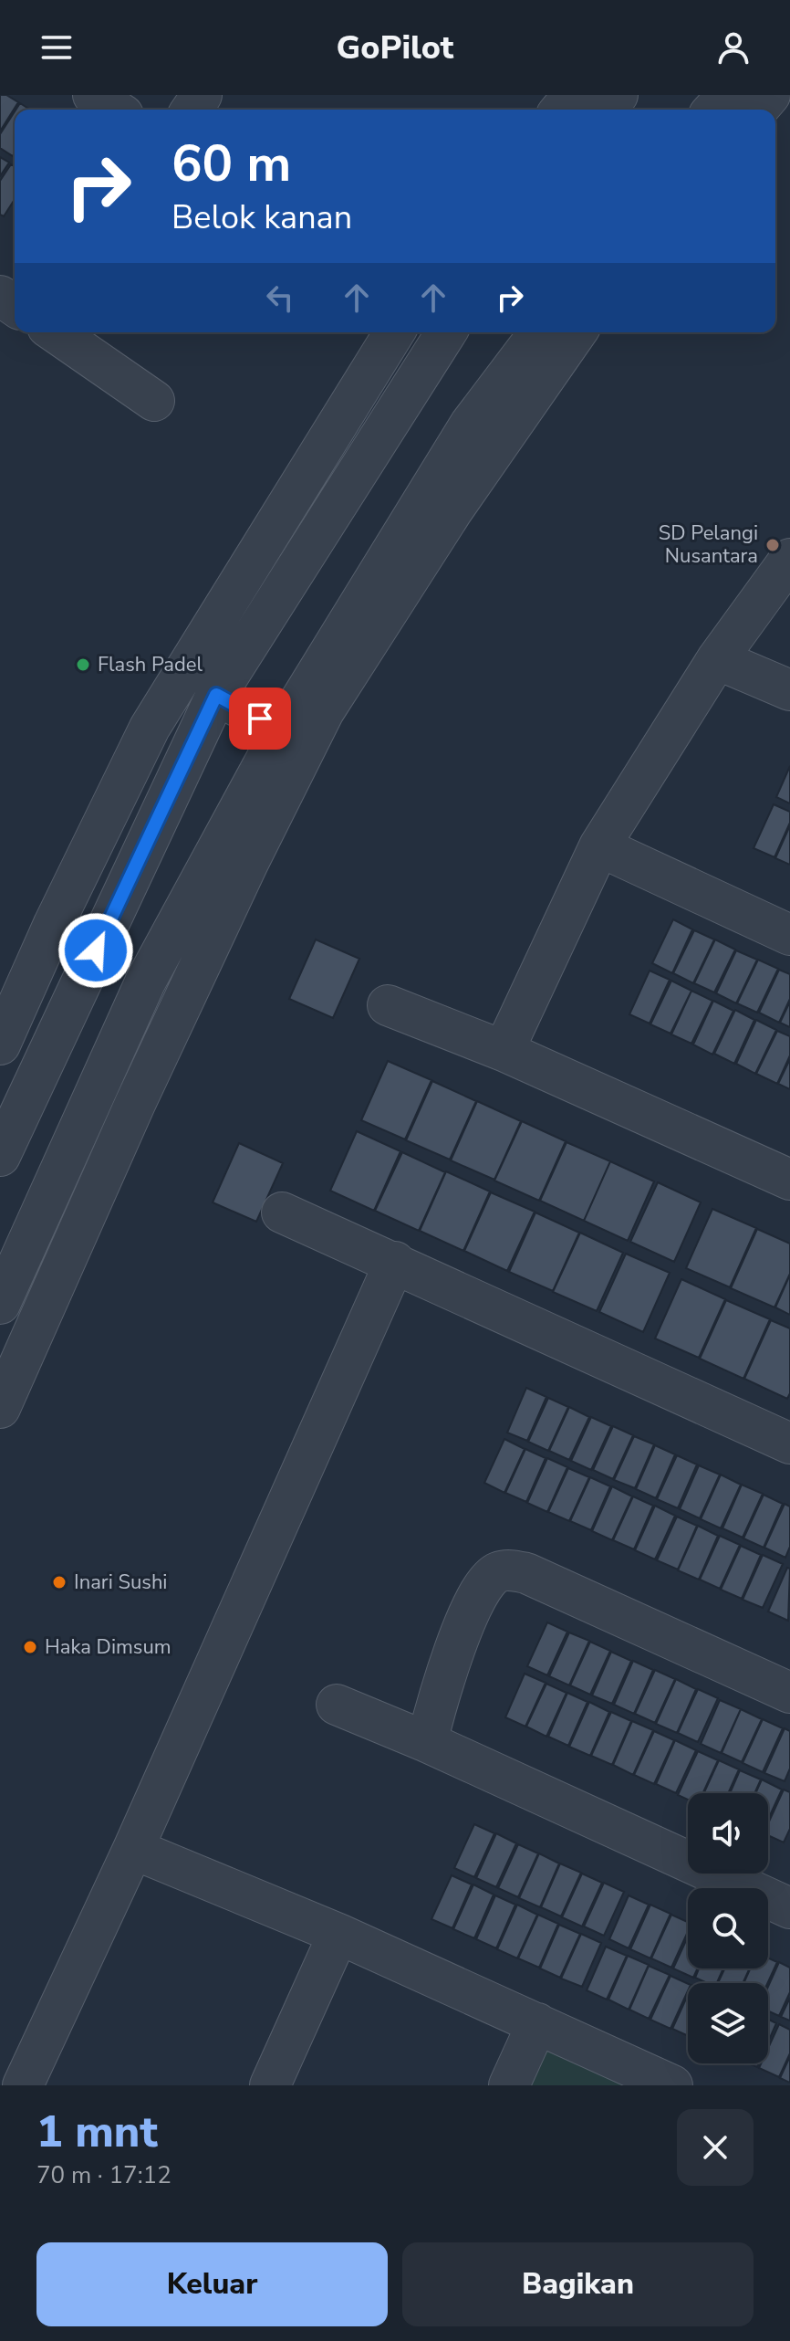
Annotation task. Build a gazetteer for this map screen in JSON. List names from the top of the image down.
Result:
{
  "places": [
    "SD Pelangi Nusantara",
    "Flash Padel",
    "Inari Sushi",
    "Haka Dimsum"
  ],
  "page": {
    "header": "GoPilot",
    "turn": ["60 m", "Belok kanan"],
    "heading": ["1 mnt", "70 m · 17:12"],
    "buttons": ["Keluar", "Bagikan"]
  }
}
